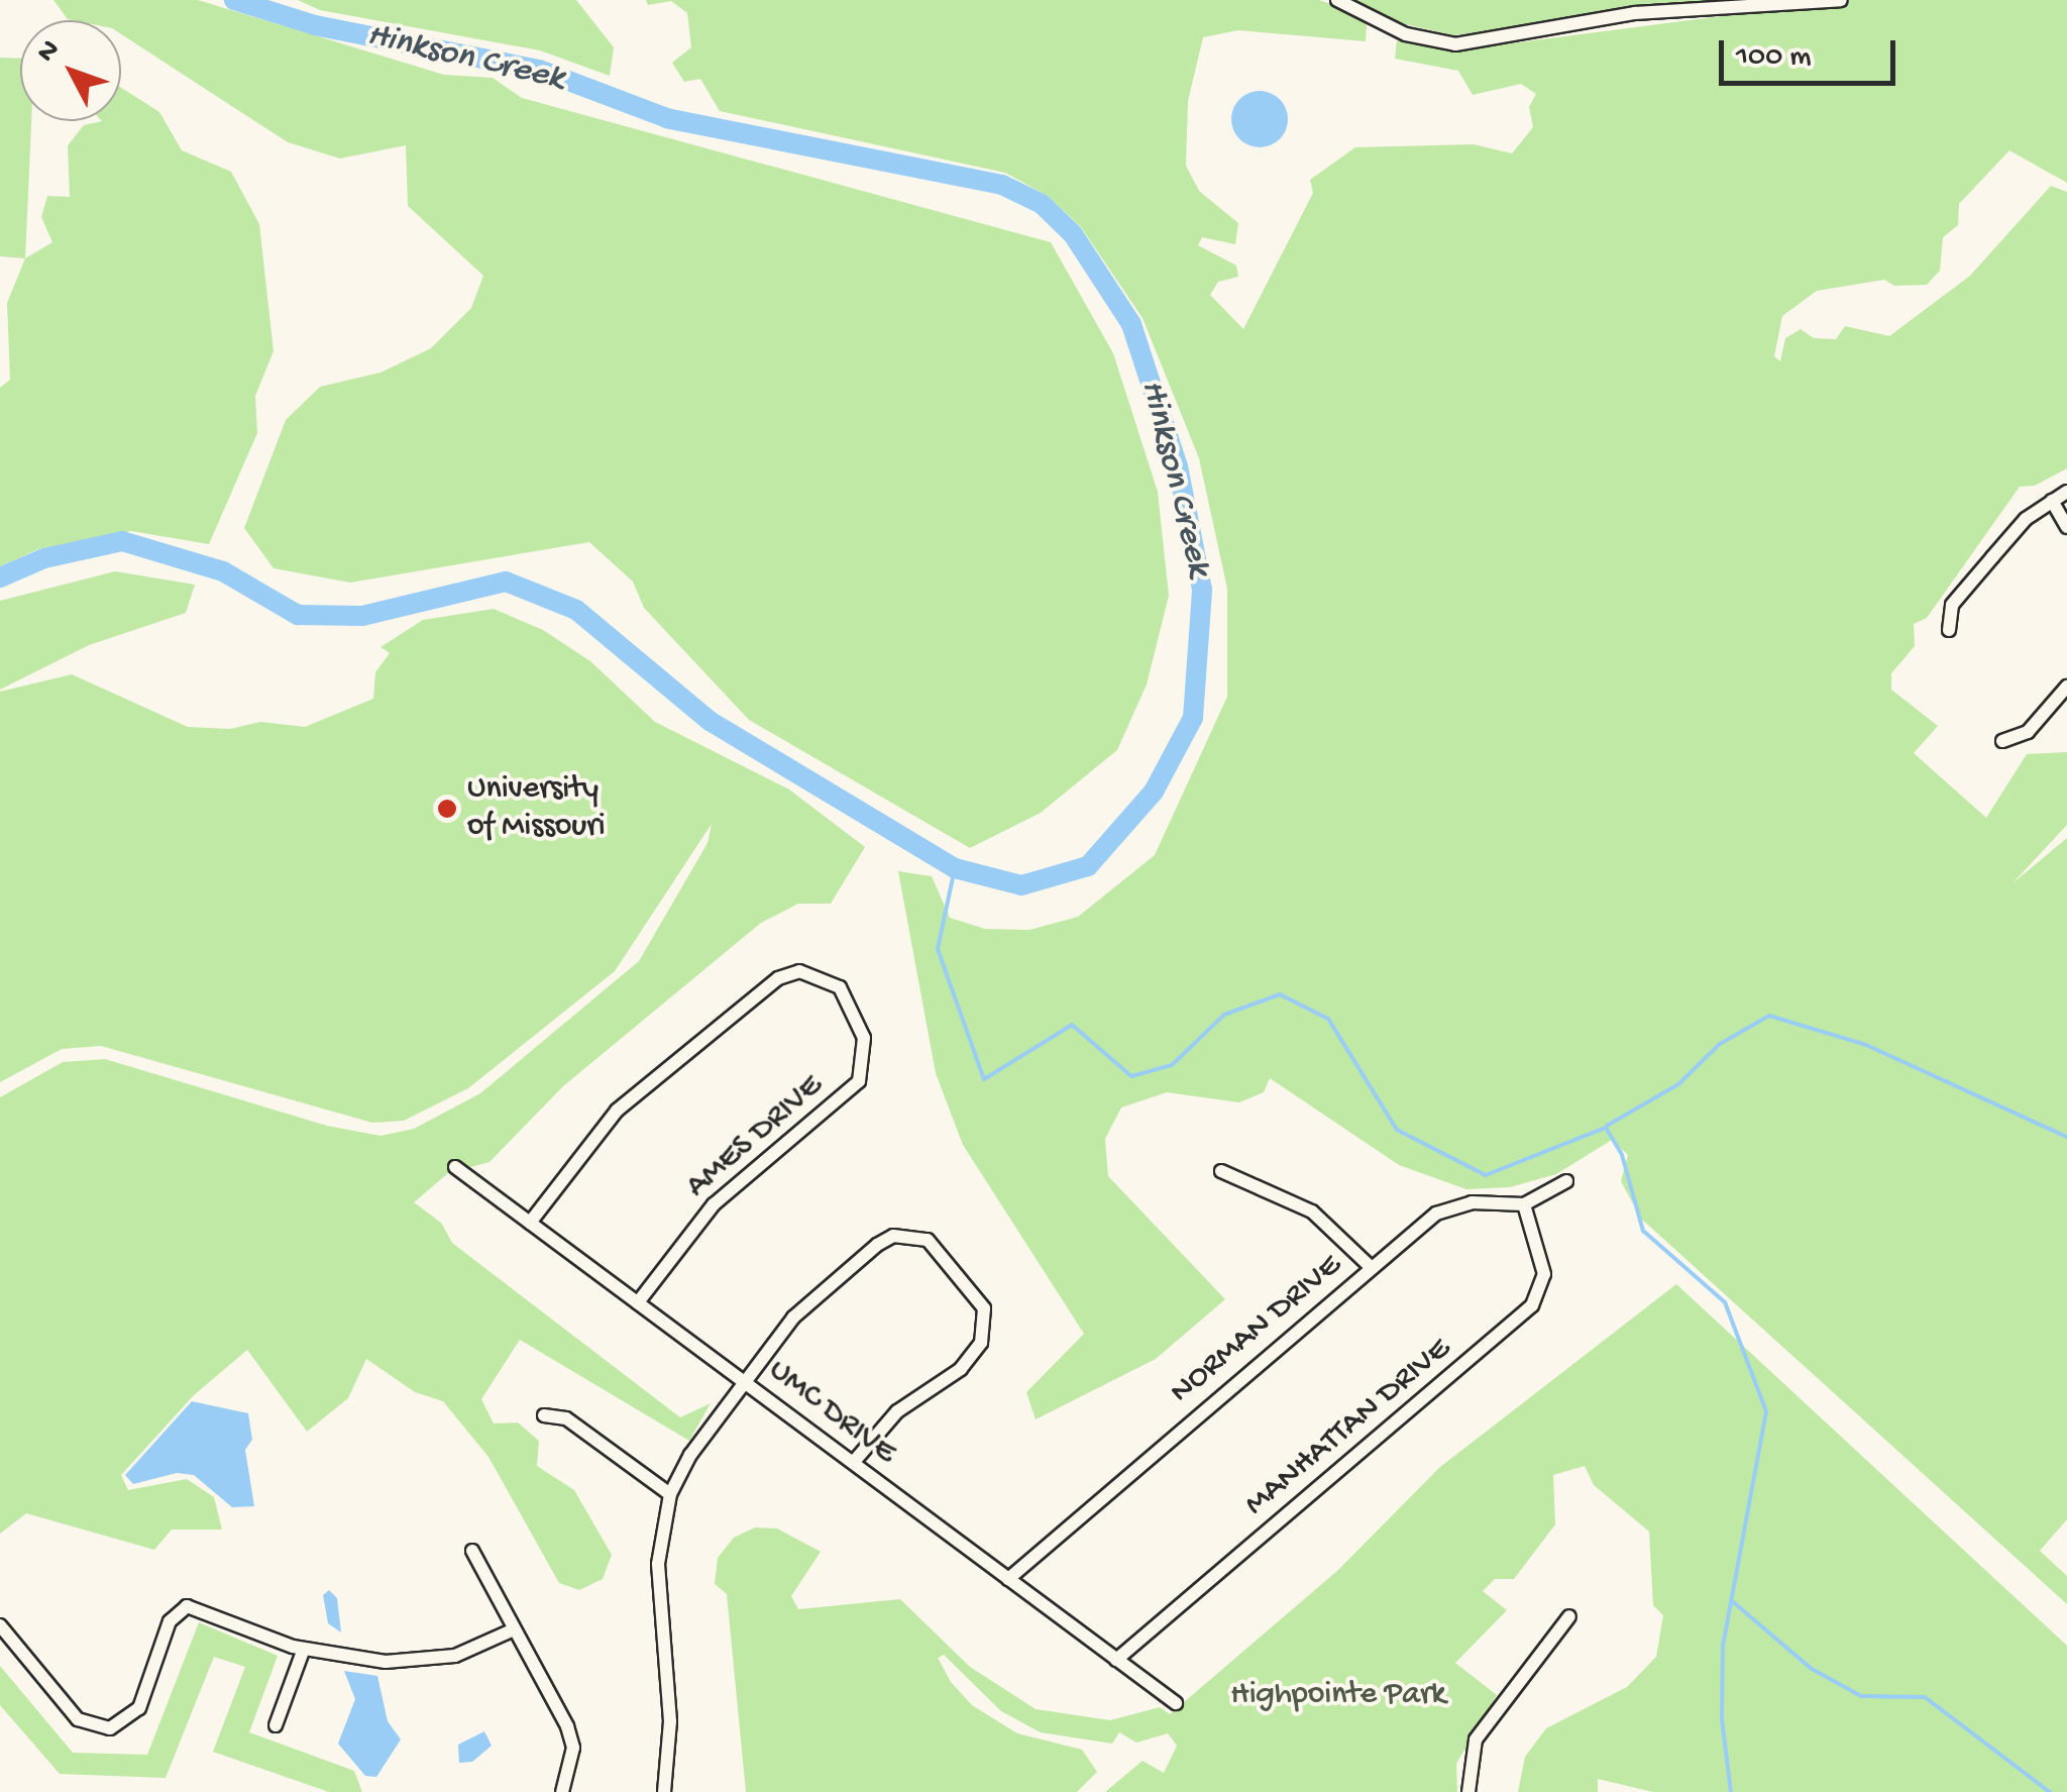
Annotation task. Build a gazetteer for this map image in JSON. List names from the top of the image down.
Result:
{
  "streets": {
    "street": [
      "AMES DRIVE",
      "NORMAN DRIVE",
      "UMC DRIVE",
      "MANHATTAN DRIVE"
    ]
  },
  "crossings": [
    ["AMES DRIVE", "UMC DRIVE"],
    ["NORMAN DRIVE", "UMC DRIVE"],
    ["NORMAN DRIVE", "MANHATTAN DRIVE"],
    ["UMC DRIVE", "MANHATTAN DRIVE"]
  ],
  "water": ["Hinkson Creek"],
  "parks": ["Highpointe Park"],
  "places": ["University of Missouri"],
  "scale_bar": "100 m",
  "north": "top left"
}
